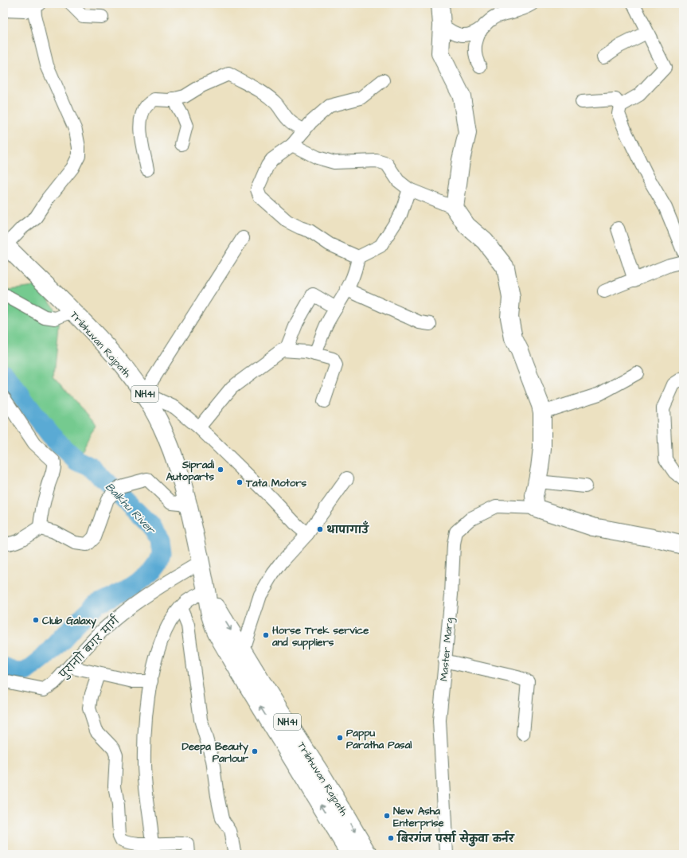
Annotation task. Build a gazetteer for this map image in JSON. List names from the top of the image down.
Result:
{
  "streets": {
    "main road": ["Tribhuvan Rajpath", "NH41"],
    "street": ["पुरानाो बगर मार्ग", "Master Marg"]
  },
  "crossings": [
    ["Tribhuvan Rajpath", "पुरानाो बगर मार्ग"]
  ],
  "water": ["Balkhu River"],
  "places": [
    "Sipradi Autoparts",
    "Tata Motors",
    "थापागाउँ",
    "Club Galaxy",
    "Horse Trek service and suppliers",
    "Pappu Paratha Pasal",
    "Deepa Beauty Parlour",
    "New Asha Enterprise",
    "बिरगंज पर्सा सेकुवा कर्नर"
  ]
}
